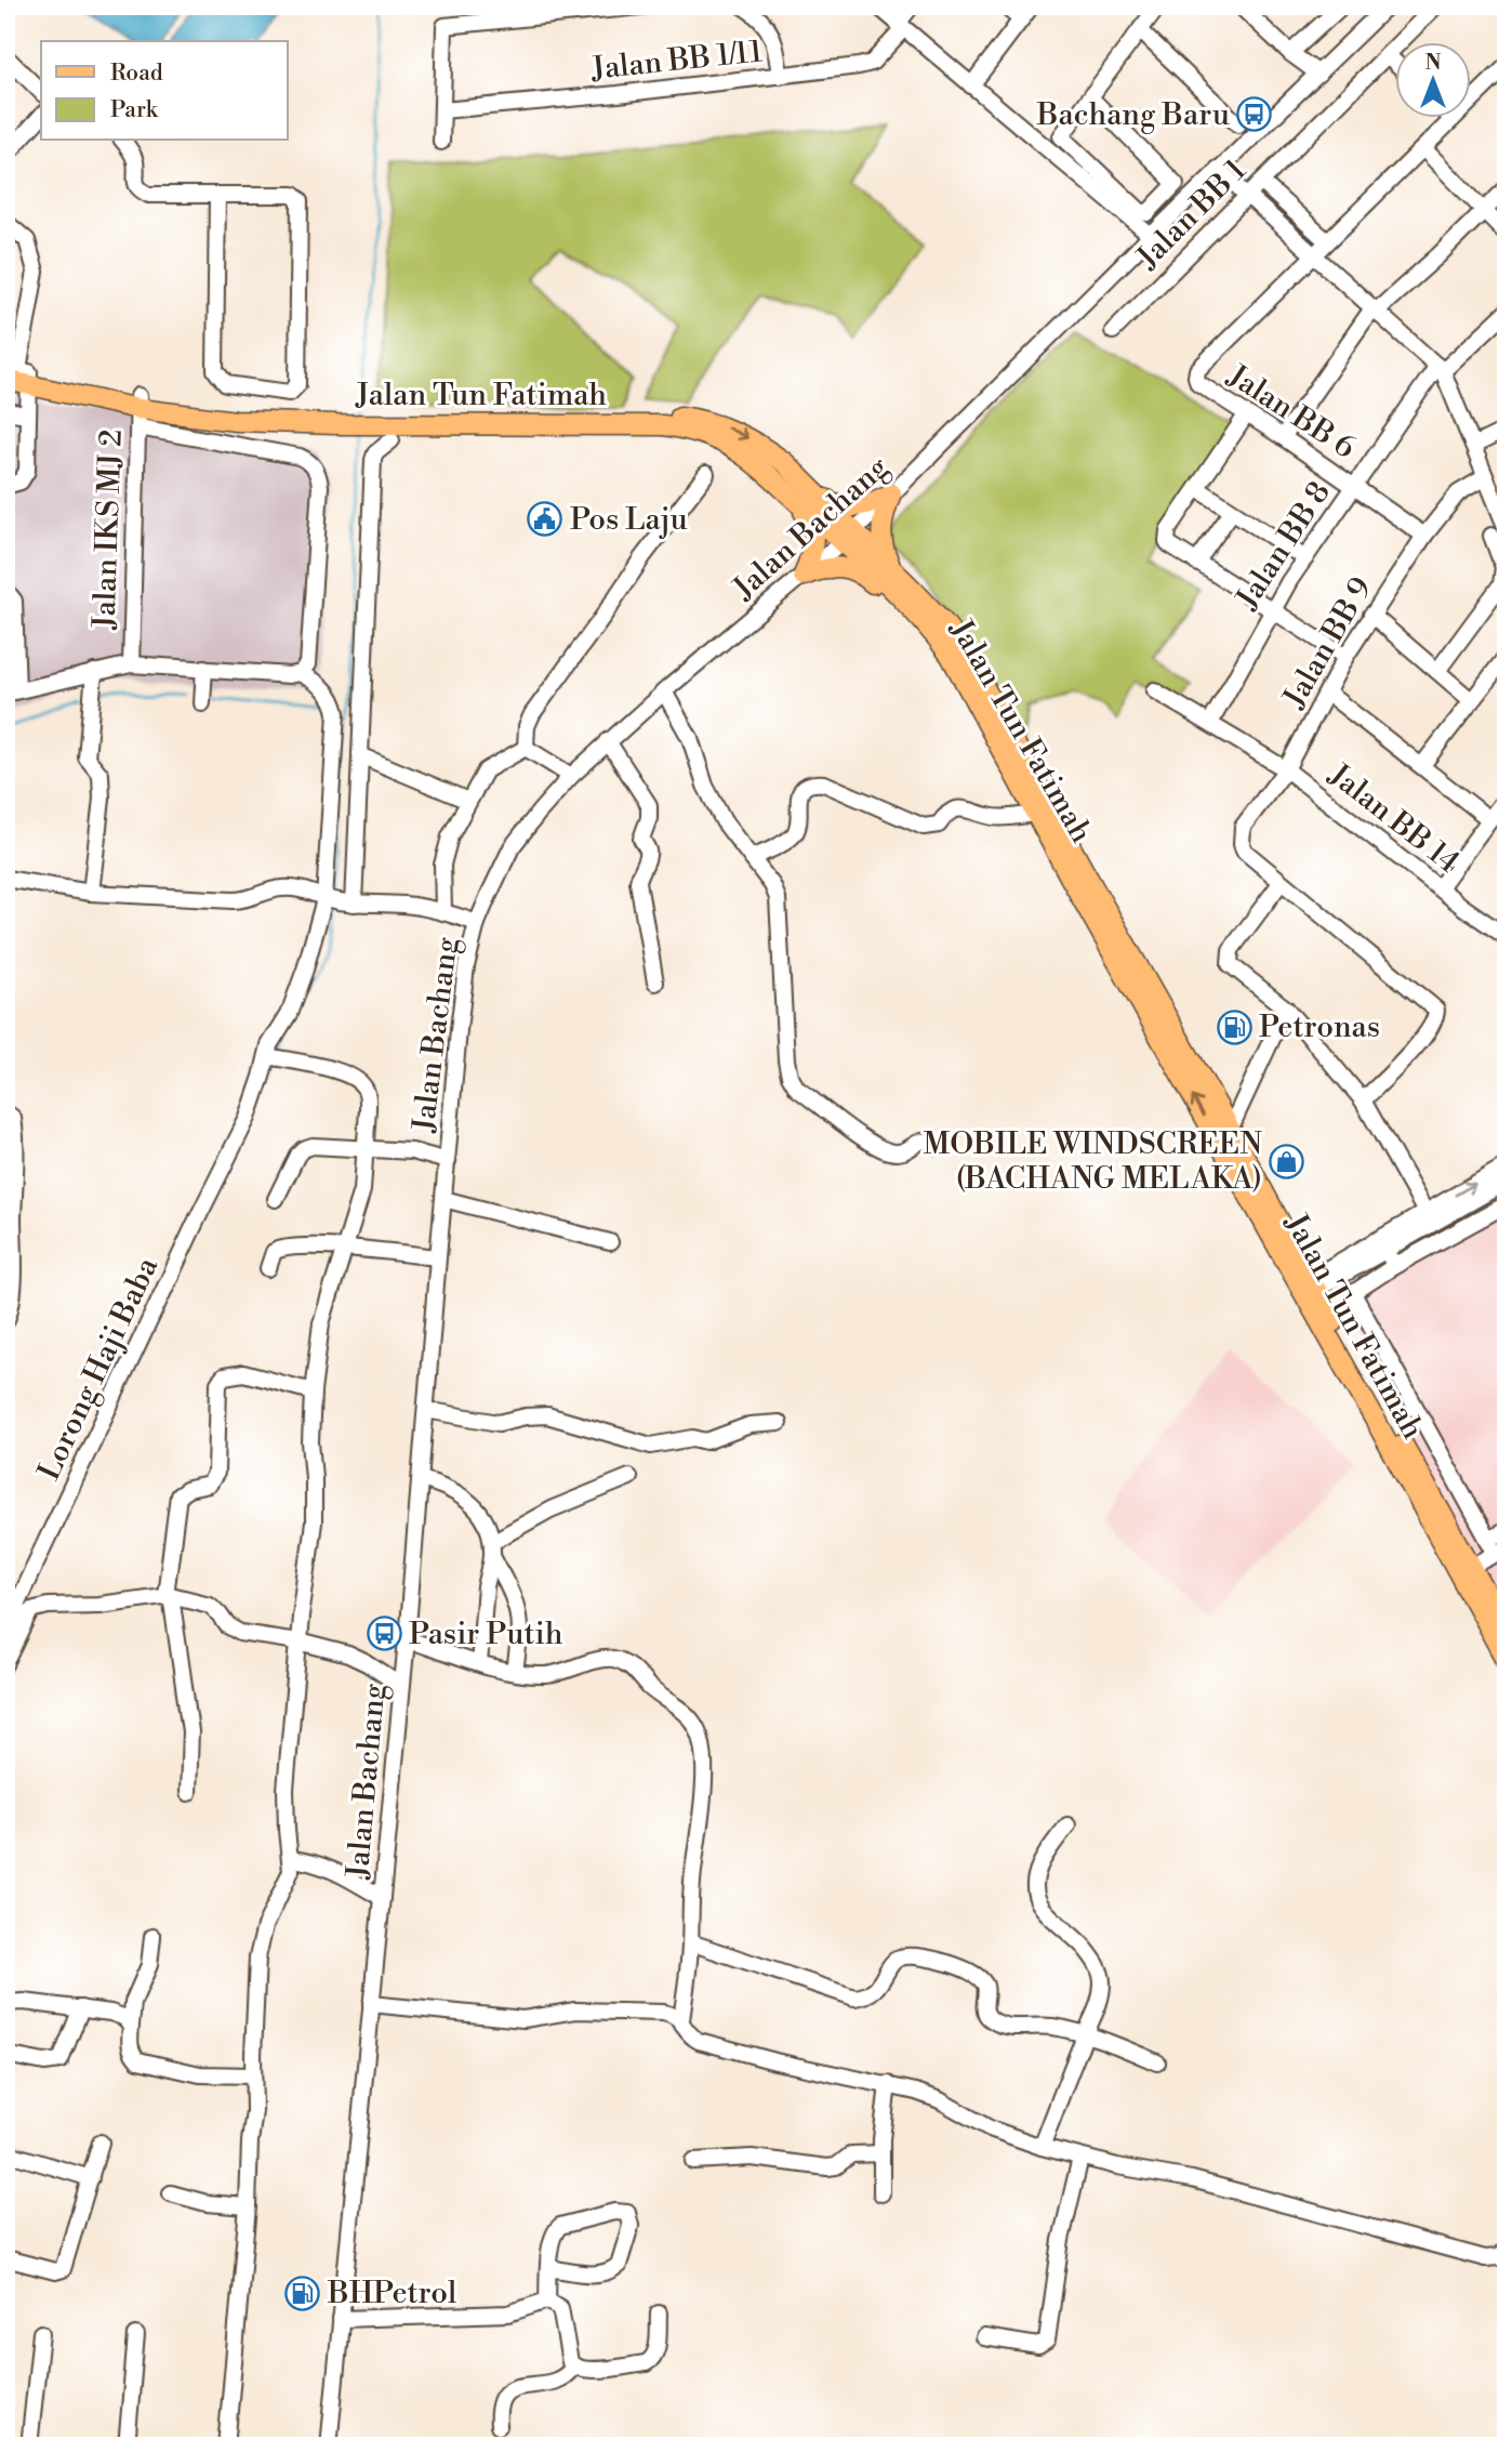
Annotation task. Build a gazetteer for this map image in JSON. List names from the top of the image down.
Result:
{
  "streets": {
    "main road": ["Jalan Tun Fatimah"],
    "street": [
      "Jalan BB 1/11",
      "Jalan BB 1",
      "Jalan BB 6",
      "Jalan Bachang",
      "Jalan IKS MJ 2",
      "Jalan BB 8",
      "Jalan BB 9",
      "Jalan BB 14",
      "Lorong Haji Baba"
    ]
  },
  "crossings": [
    ["Jalan Tun Fatimah", "Jalan Bachang"],
    ["Jalan Tun Fatimah", "Jalan IKS MJ 2"],
    ["Jalan BB 6", "Jalan BB 8"],
    ["Jalan BB 6", "Jalan BB 9"],
    ["Jalan BB 8", "Jalan BB 14"],
    ["Jalan BB 9", "Jalan BB 14"]
  ],
  "places": {
    "bus stop": ["Bachang Baru", "Pasir Putih"],
    "public building": ["Pos Laju"],
    "fuel station": ["Petronas", "BHPetrol"],
    "shop": ["MOBILE WINDSCREEN (BACHANG MELAKA)"]
  },
  "legend": ["Road", "Park"],
  "north": "top"
}
